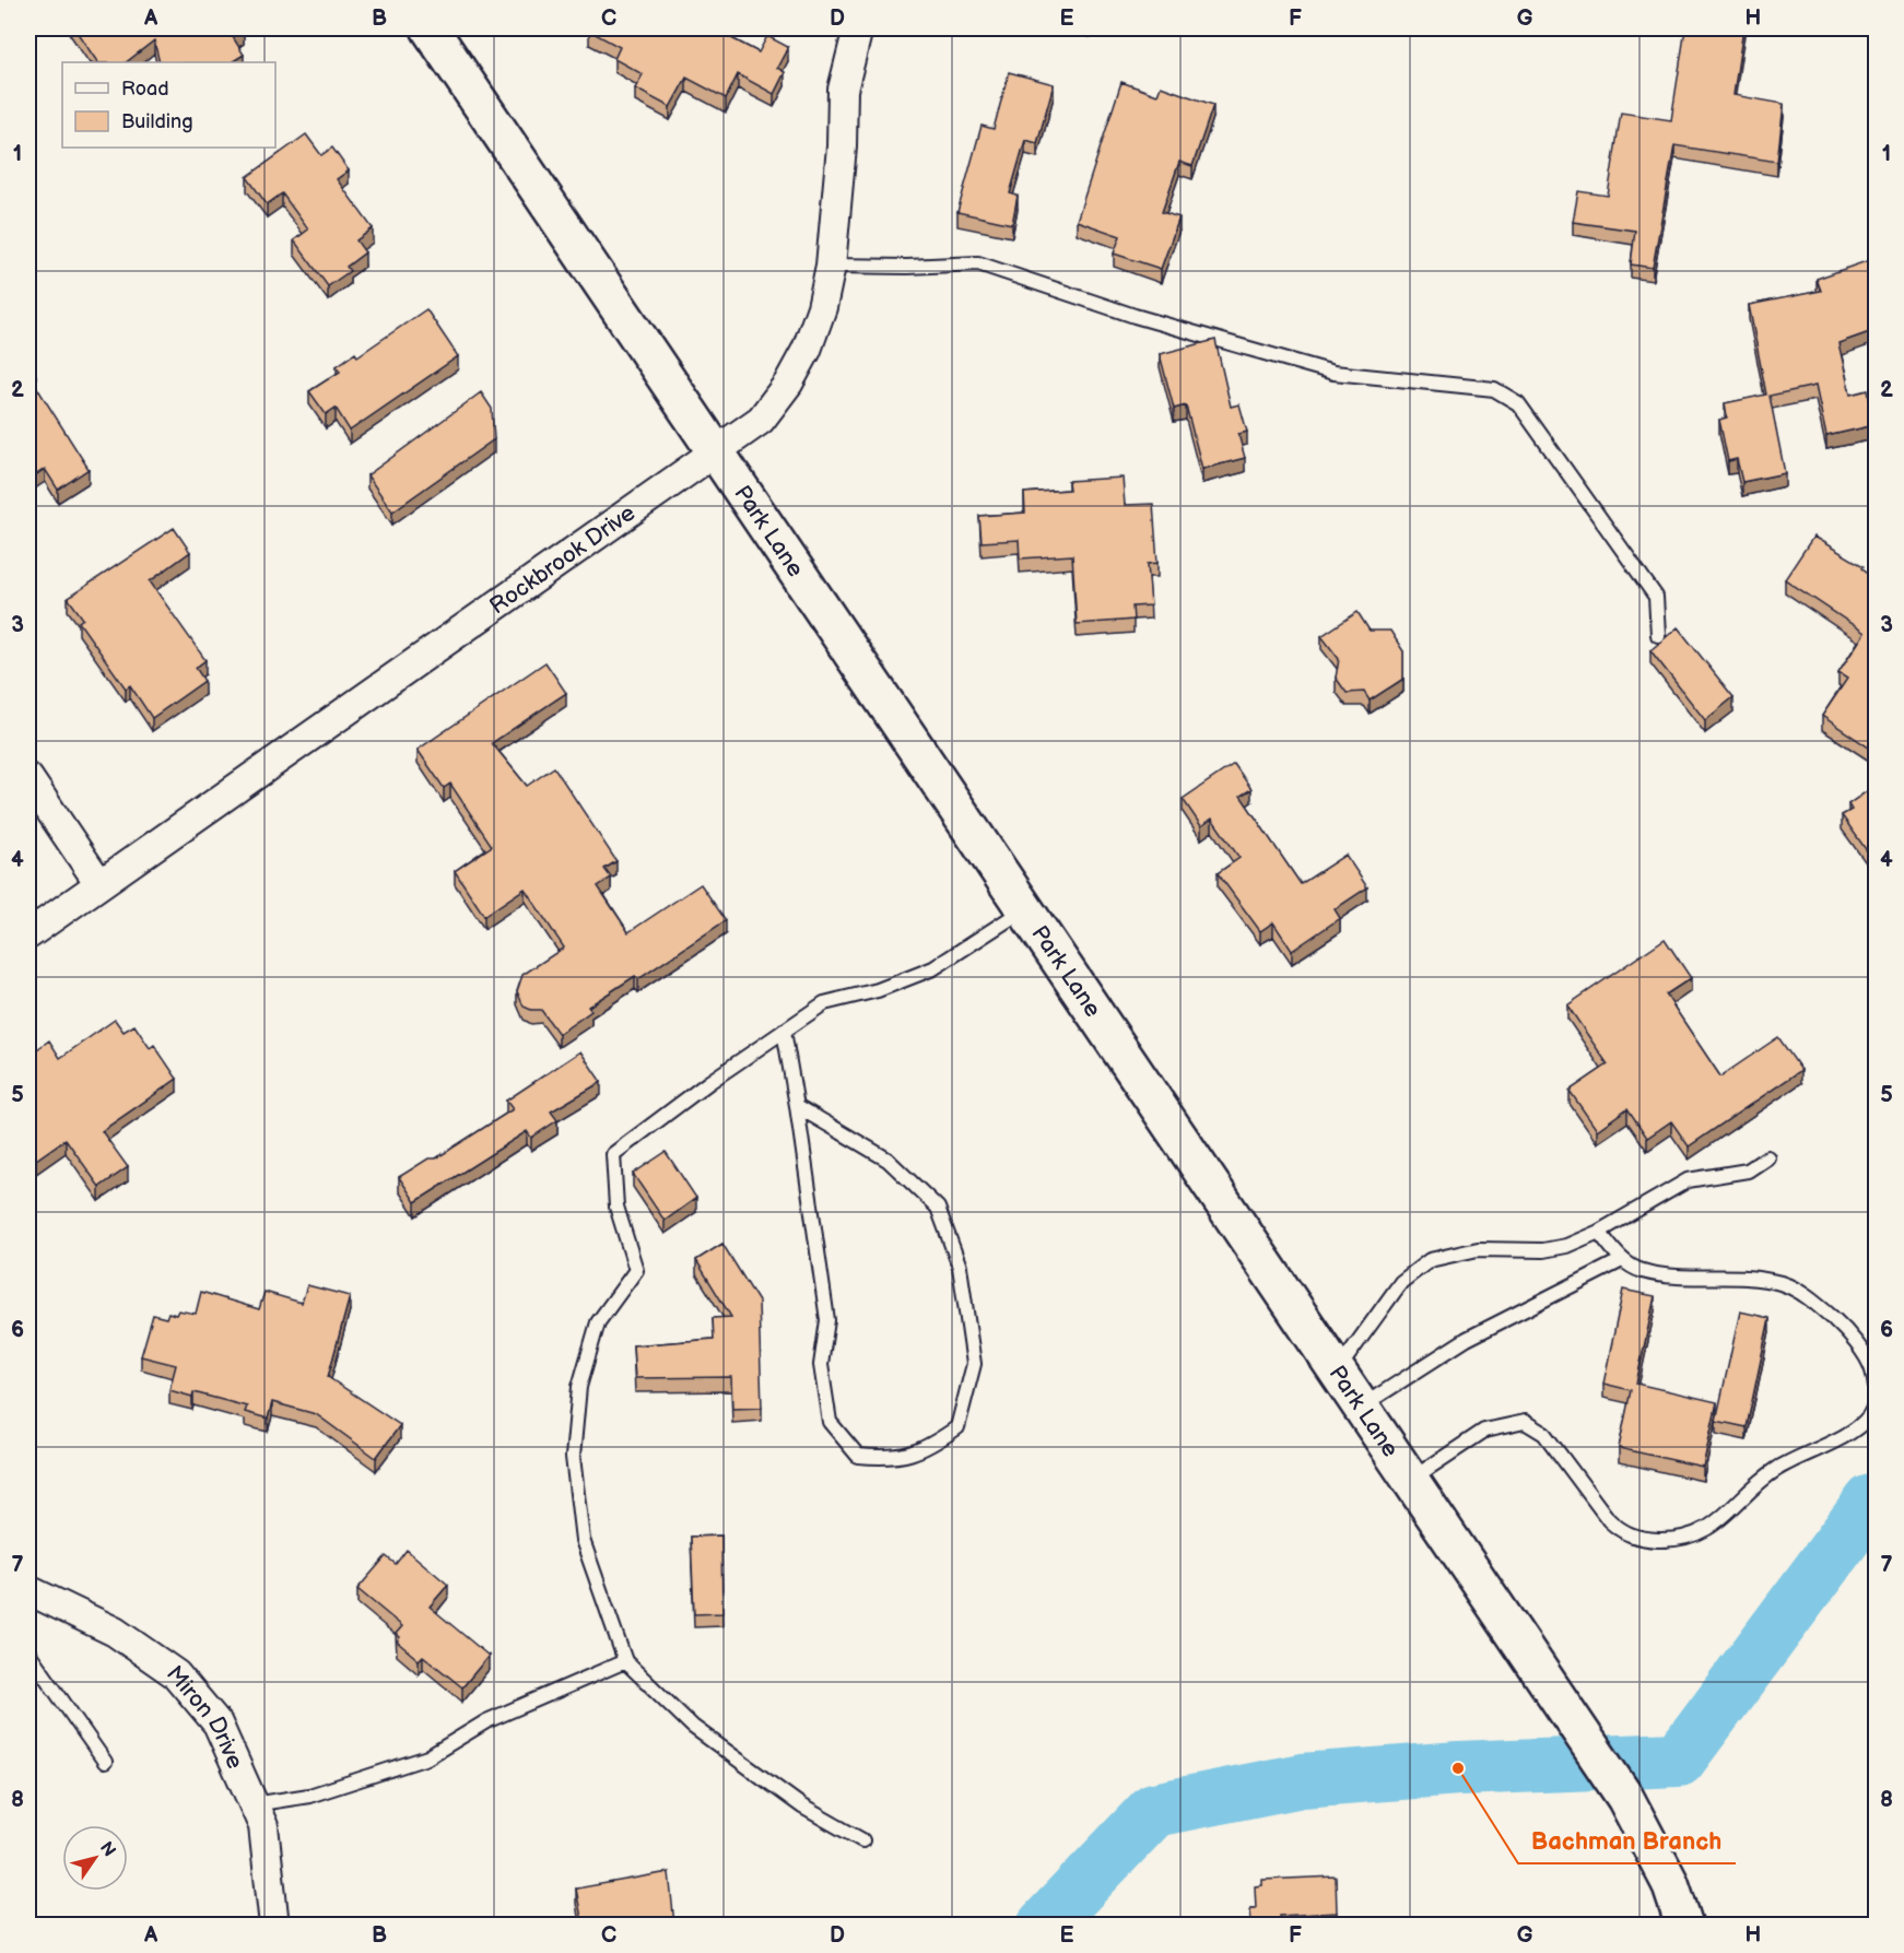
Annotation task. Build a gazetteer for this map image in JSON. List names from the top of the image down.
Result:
{
  "streets": {
    "street": ["Park Lane", "Rockbrook Drive", "Miron Drive"]
  },
  "crossings": [
    ["Park Lane", "Rockbrook Drive"]
  ],
  "places": ["Bachman Branch"],
  "legend": ["Road", "Building"],
  "north": "top right",
  "grid": {
    "columns": [
      "A",
      "B",
      "C",
      "D",
      "E",
      "F",
      "G",
      "H"
    ],
    "rows": [
      "1",
      "2",
      "3",
      "4",
      "5",
      "6",
      "7",
      "8"
    ]
  }
}
